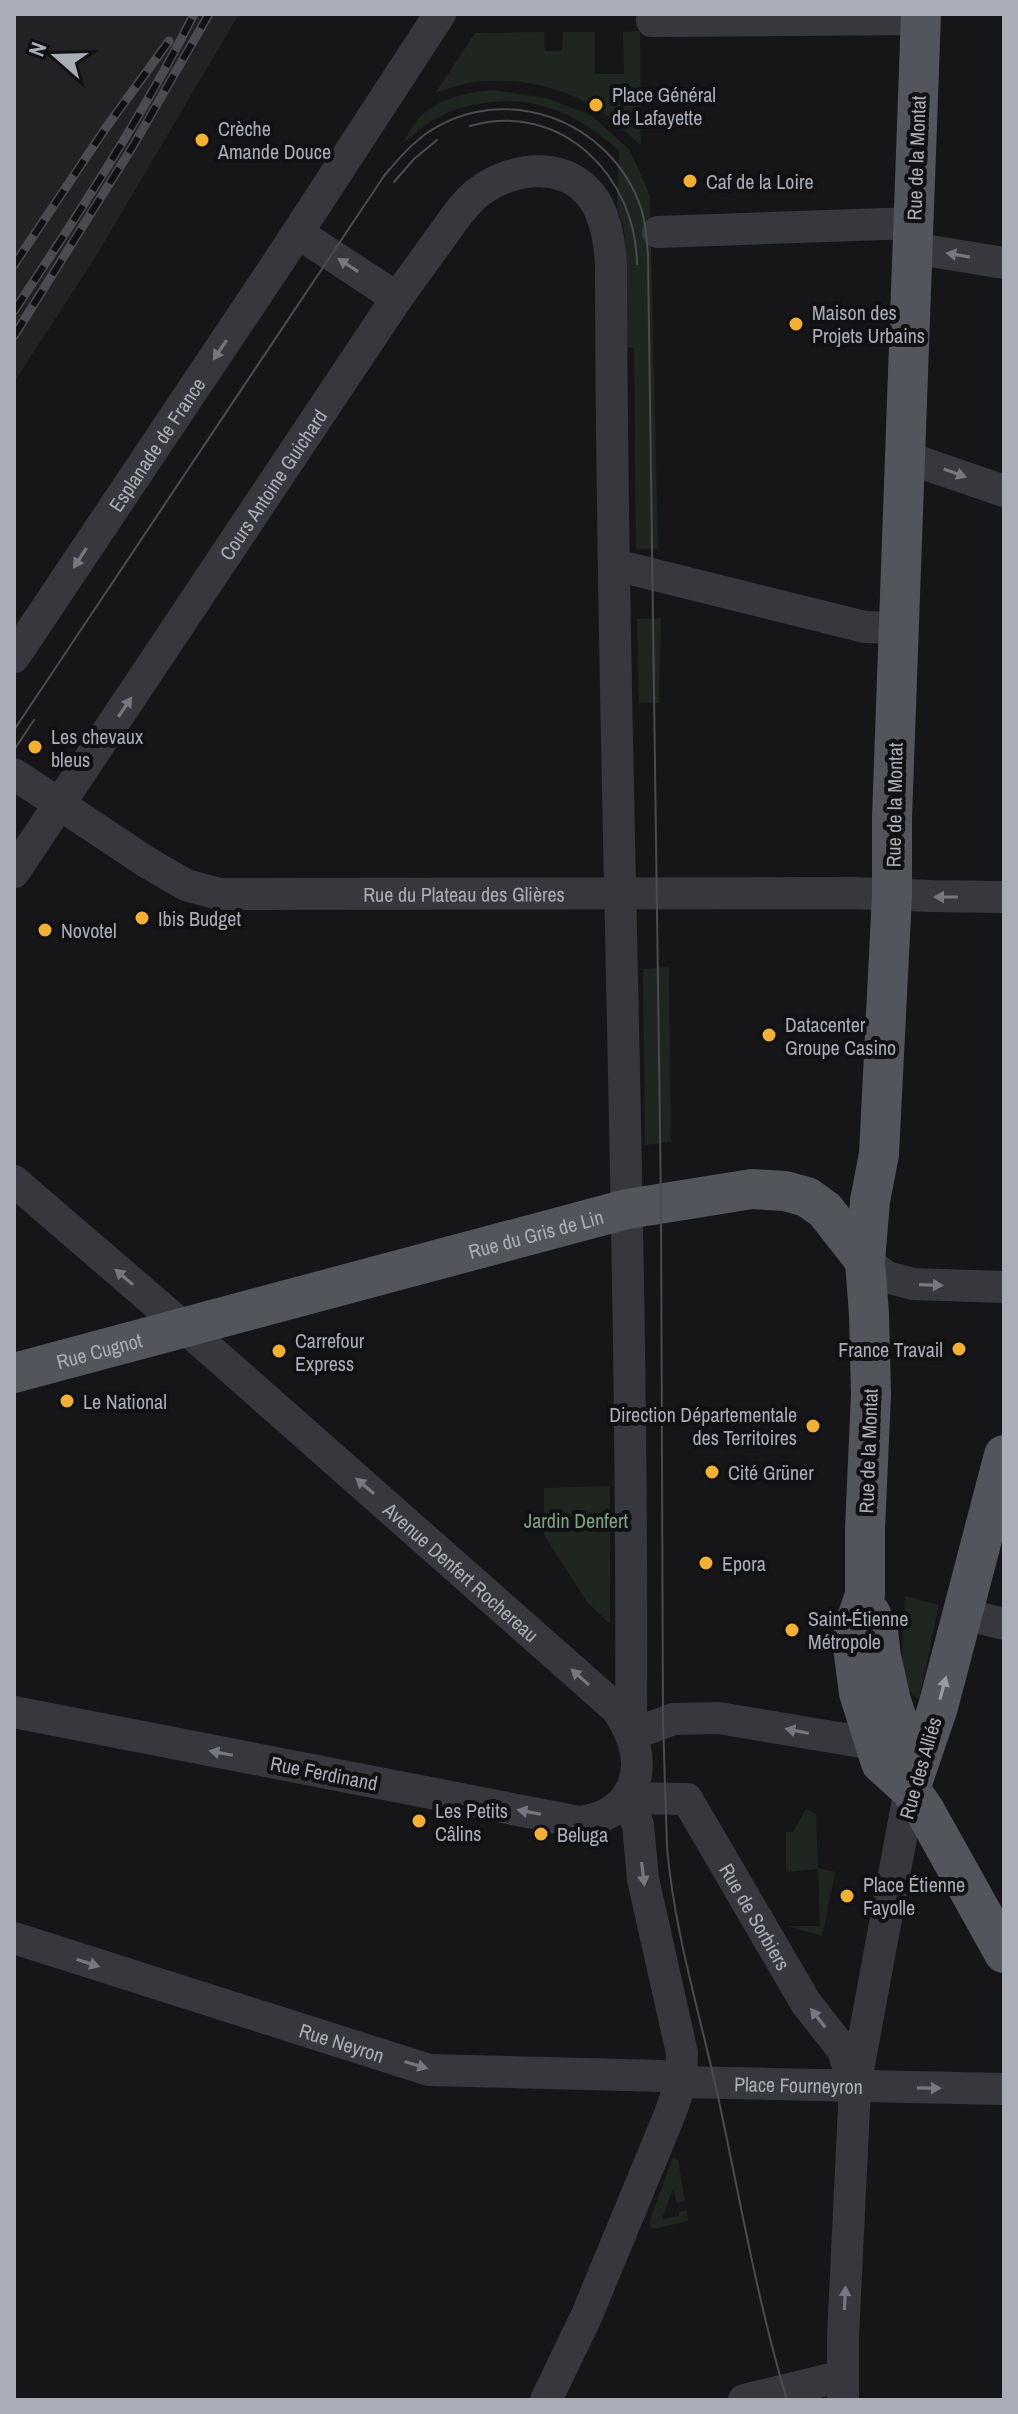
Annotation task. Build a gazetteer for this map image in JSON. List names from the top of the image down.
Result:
{
  "streets": {
    "main road": [
      "Rue de la Montat",
      "Rue du Gris de Lin",
      "Rue Cugnot",
      "Rue des Alliés"
    ],
    "street": [
      "Esplanade de France",
      "Cours Antoine Guichard",
      "Rue du Plateau des Glières",
      "Avenue Denfert Rochereau",
      "Rue Ferdinand",
      "Rue de Sorbiers",
      "Rue Neyron",
      "Place Fourneyron"
    ]
  },
  "crossings": [
    ["Rue de la Montat", "Rue du Plateau des Glières"],
    ["Rue de la Montat", "Rue du Gris de Lin"],
    ["Rue de la Montat", "Rue des Alliés"],
    ["Cours Antoine Guichard", "Rue du Plateau des Glières"],
    ["Rue du Gris de Lin", "Rue Cugnot"],
    ["Rue du Gris de Lin", "Avenue Denfert Rochereau"],
    ["Rue Cugnot", "Avenue Denfert Rochereau"],
    ["Avenue Denfert Rochereau", "Rue Ferdinand"],
    ["Avenue Denfert Rochereau", "Rue de Sorbiers"],
    ["Rue des Alliés", "Rue de Sorbiers"],
    ["Rue des Alliés", "Place Fourneyron"],
    ["Rue Ferdinand", "Rue de Sorbiers"],
    ["Rue de Sorbiers", "Place Fourneyron"],
    ["Rue Neyron", "Place Fourneyron"]
  ],
  "one_way": [
    "Esplanade de France",
    "Cours Antoine Guichard",
    "Avenue Denfert Rochereau",
    "Rue Ferdinand",
    "Rue de Sorbiers",
    "Rue Neyron"
  ],
  "parks": ["Jardin Denfert"],
  "places": [
    "Place Général de Lafayette",
    "Crèche Amande Douce",
    "Caf de la Loire",
    "Maison des Projets Urbains",
    "Les chevaux bleus",
    "Ibis Budget",
    "Novotel",
    "Datacenter Groupe Casino",
    "France Travail",
    "Carrefour Express",
    "Le National",
    "Direction Départementale des Territoires",
    "Cité Grüner",
    "Epora",
    "Saint-Étienne Métropole",
    "Les Petits Câlins",
    "Beluga",
    "Place Étienne Fayolle"
  ],
  "north": "left"
}
